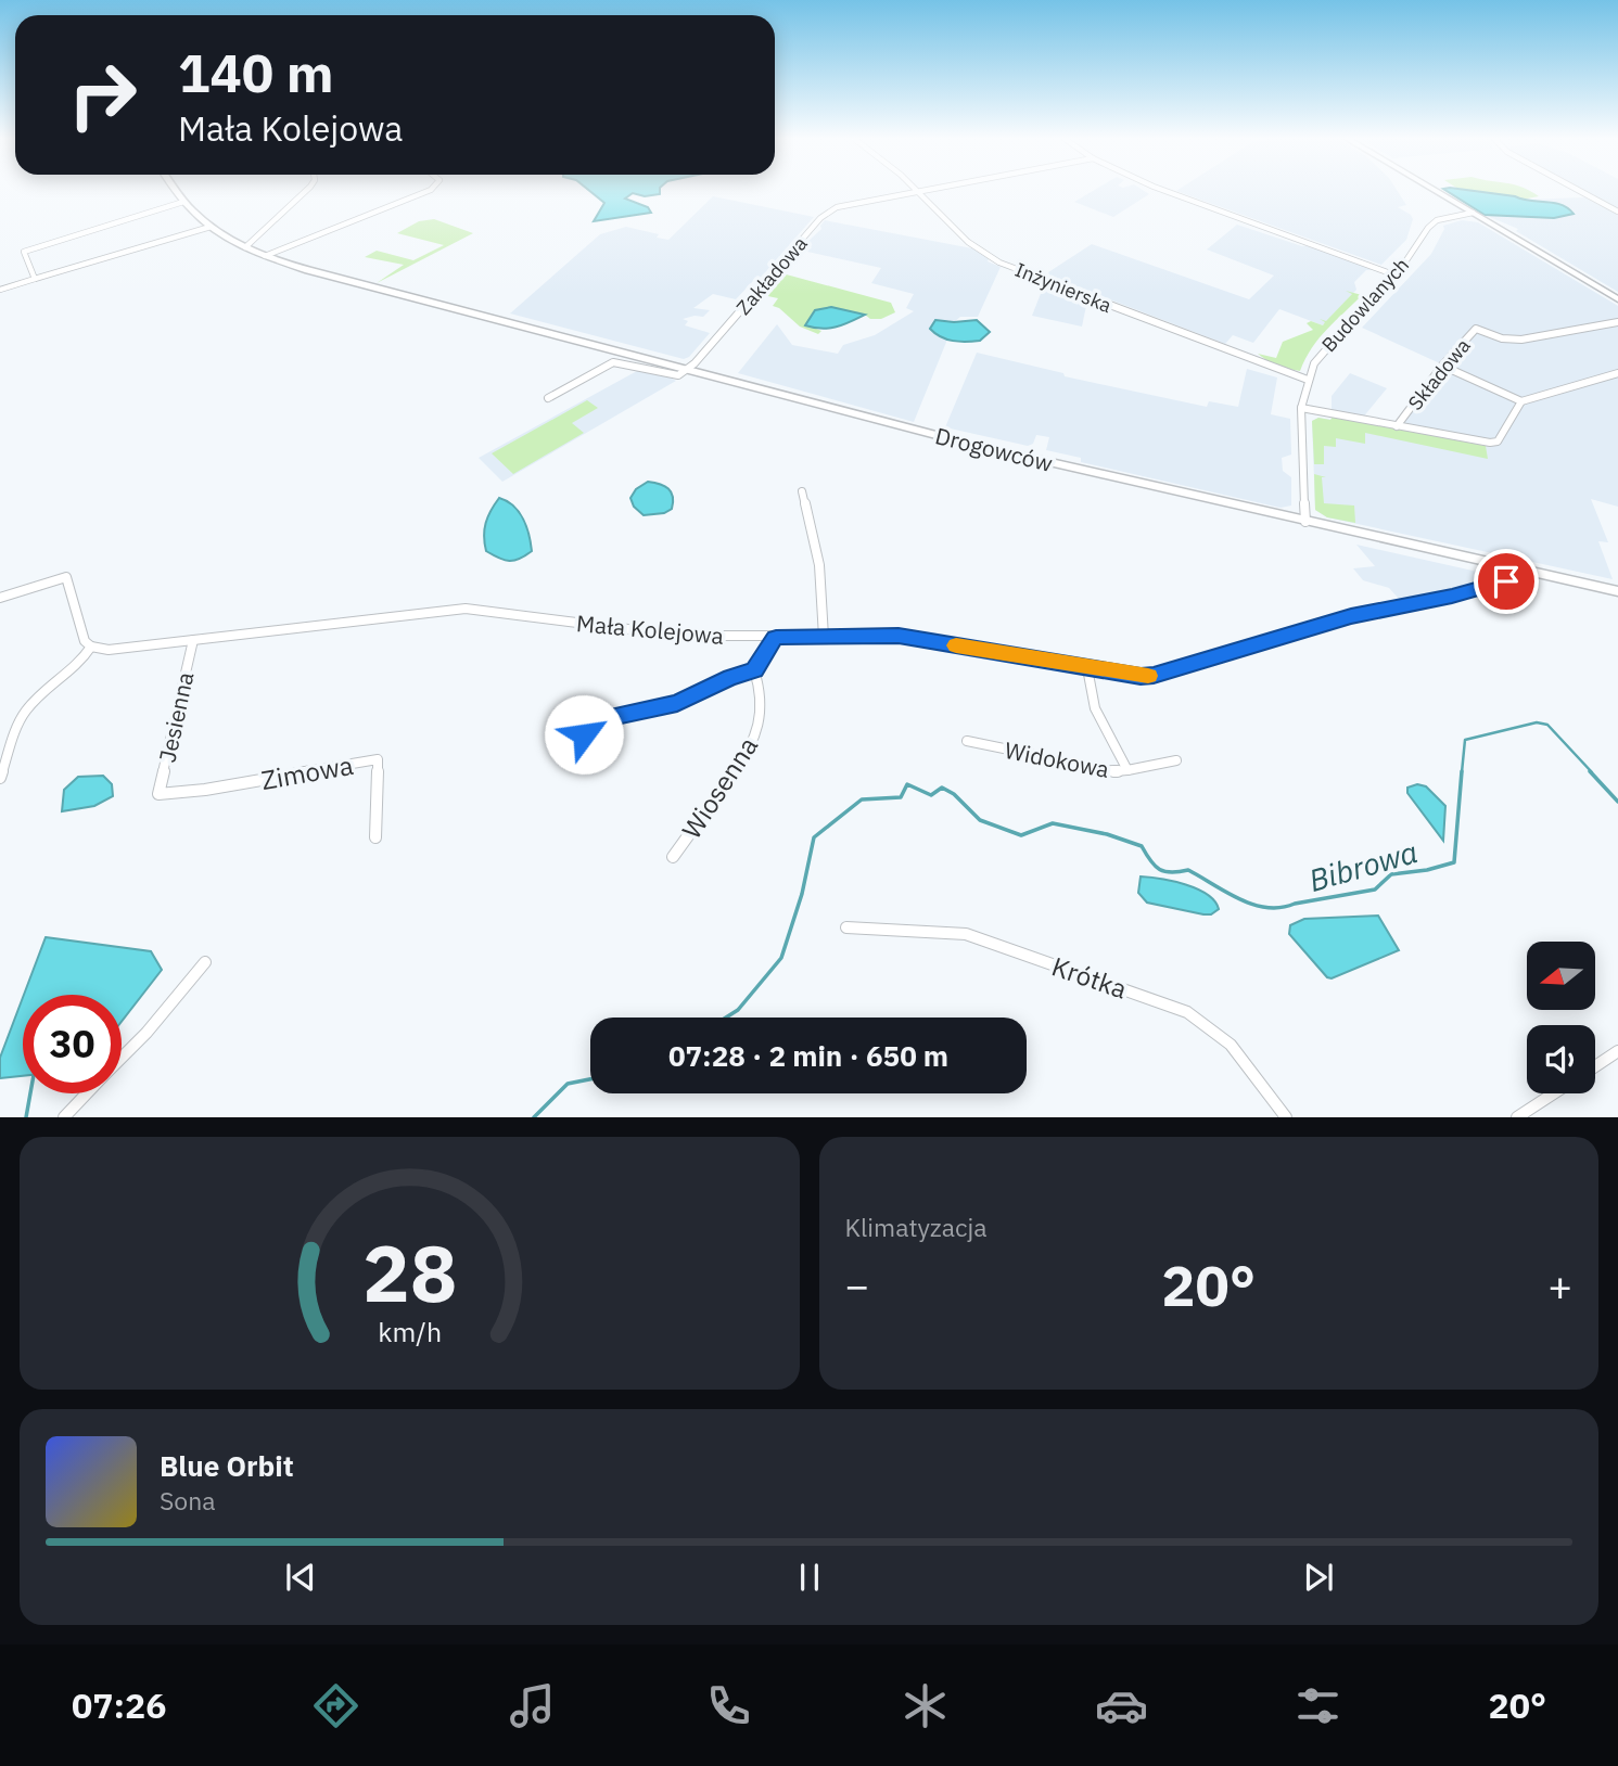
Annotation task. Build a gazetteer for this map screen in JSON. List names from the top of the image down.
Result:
{
  "streets": {
    "main road": ["Drogowców"],
    "street": [
      "Zakładowa",
      "Inżynierska",
      "Budowlanych",
      "Składowa",
      "Mała Kolejowa",
      "Jesienna",
      "Widokowa",
      "Zimowa",
      "Wiosenna",
      "Krótka"
    ]
  },
  "crossings": [
    ["Zakładowa", "Inżynierska"],
    ["Zakładowa", "Drogowców"],
    ["Inżynierska", "Budowlanych"],
    ["Budowlanych", "Drogowców"],
    ["Drogowców", "Mała Kolejowa"],
    ["Mała Kolejowa", "Jesienna"],
    ["Mała Kolejowa", "Widokowa"],
    ["Jesienna", "Zimowa"]
  ],
  "water": ["Bibrowa"],
  "north": "left",
  "page": {
    "turn": ["140 m", "Mała Kolejowa"],
    "limit": "30",
    "trip": "07:28 · 2 min · 650 m",
    "tile": "Klimatyzacja",
    "heat": ["−", "20°", "+"],
    "song": ["Blue Orbit", "Sona"],
    "tabs": ["07:26", "20°"],
    "gauge": ["28", "km/h"]
  }
}
